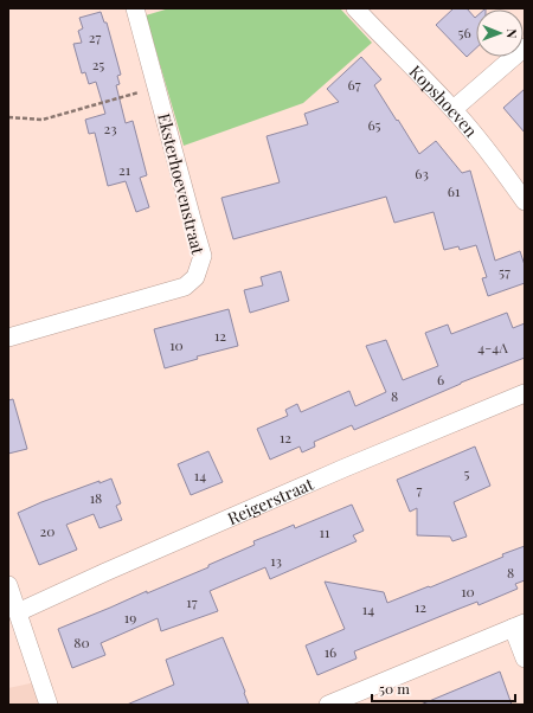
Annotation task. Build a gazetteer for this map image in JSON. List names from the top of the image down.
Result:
{
  "streets": {
    "street": ["Kopshoeven", "Eksterhoevenstraat", "Reigerstraat"]
  },
  "house_numbers": [
    "56",
    "27",
    "25",
    "67",
    "65",
    "23",
    "21",
    "63",
    "61",
    "57",
    "12",
    "10",
    "4-4A",
    "6",
    "8",
    "12",
    "5",
    "14",
    "7",
    "18",
    "20",
    "11",
    "13",
    "8",
    "10",
    "17",
    "12",
    "14",
    "19",
    "80",
    "16"
  ],
  "scale_bar": "50 m",
  "north": "right"
}
